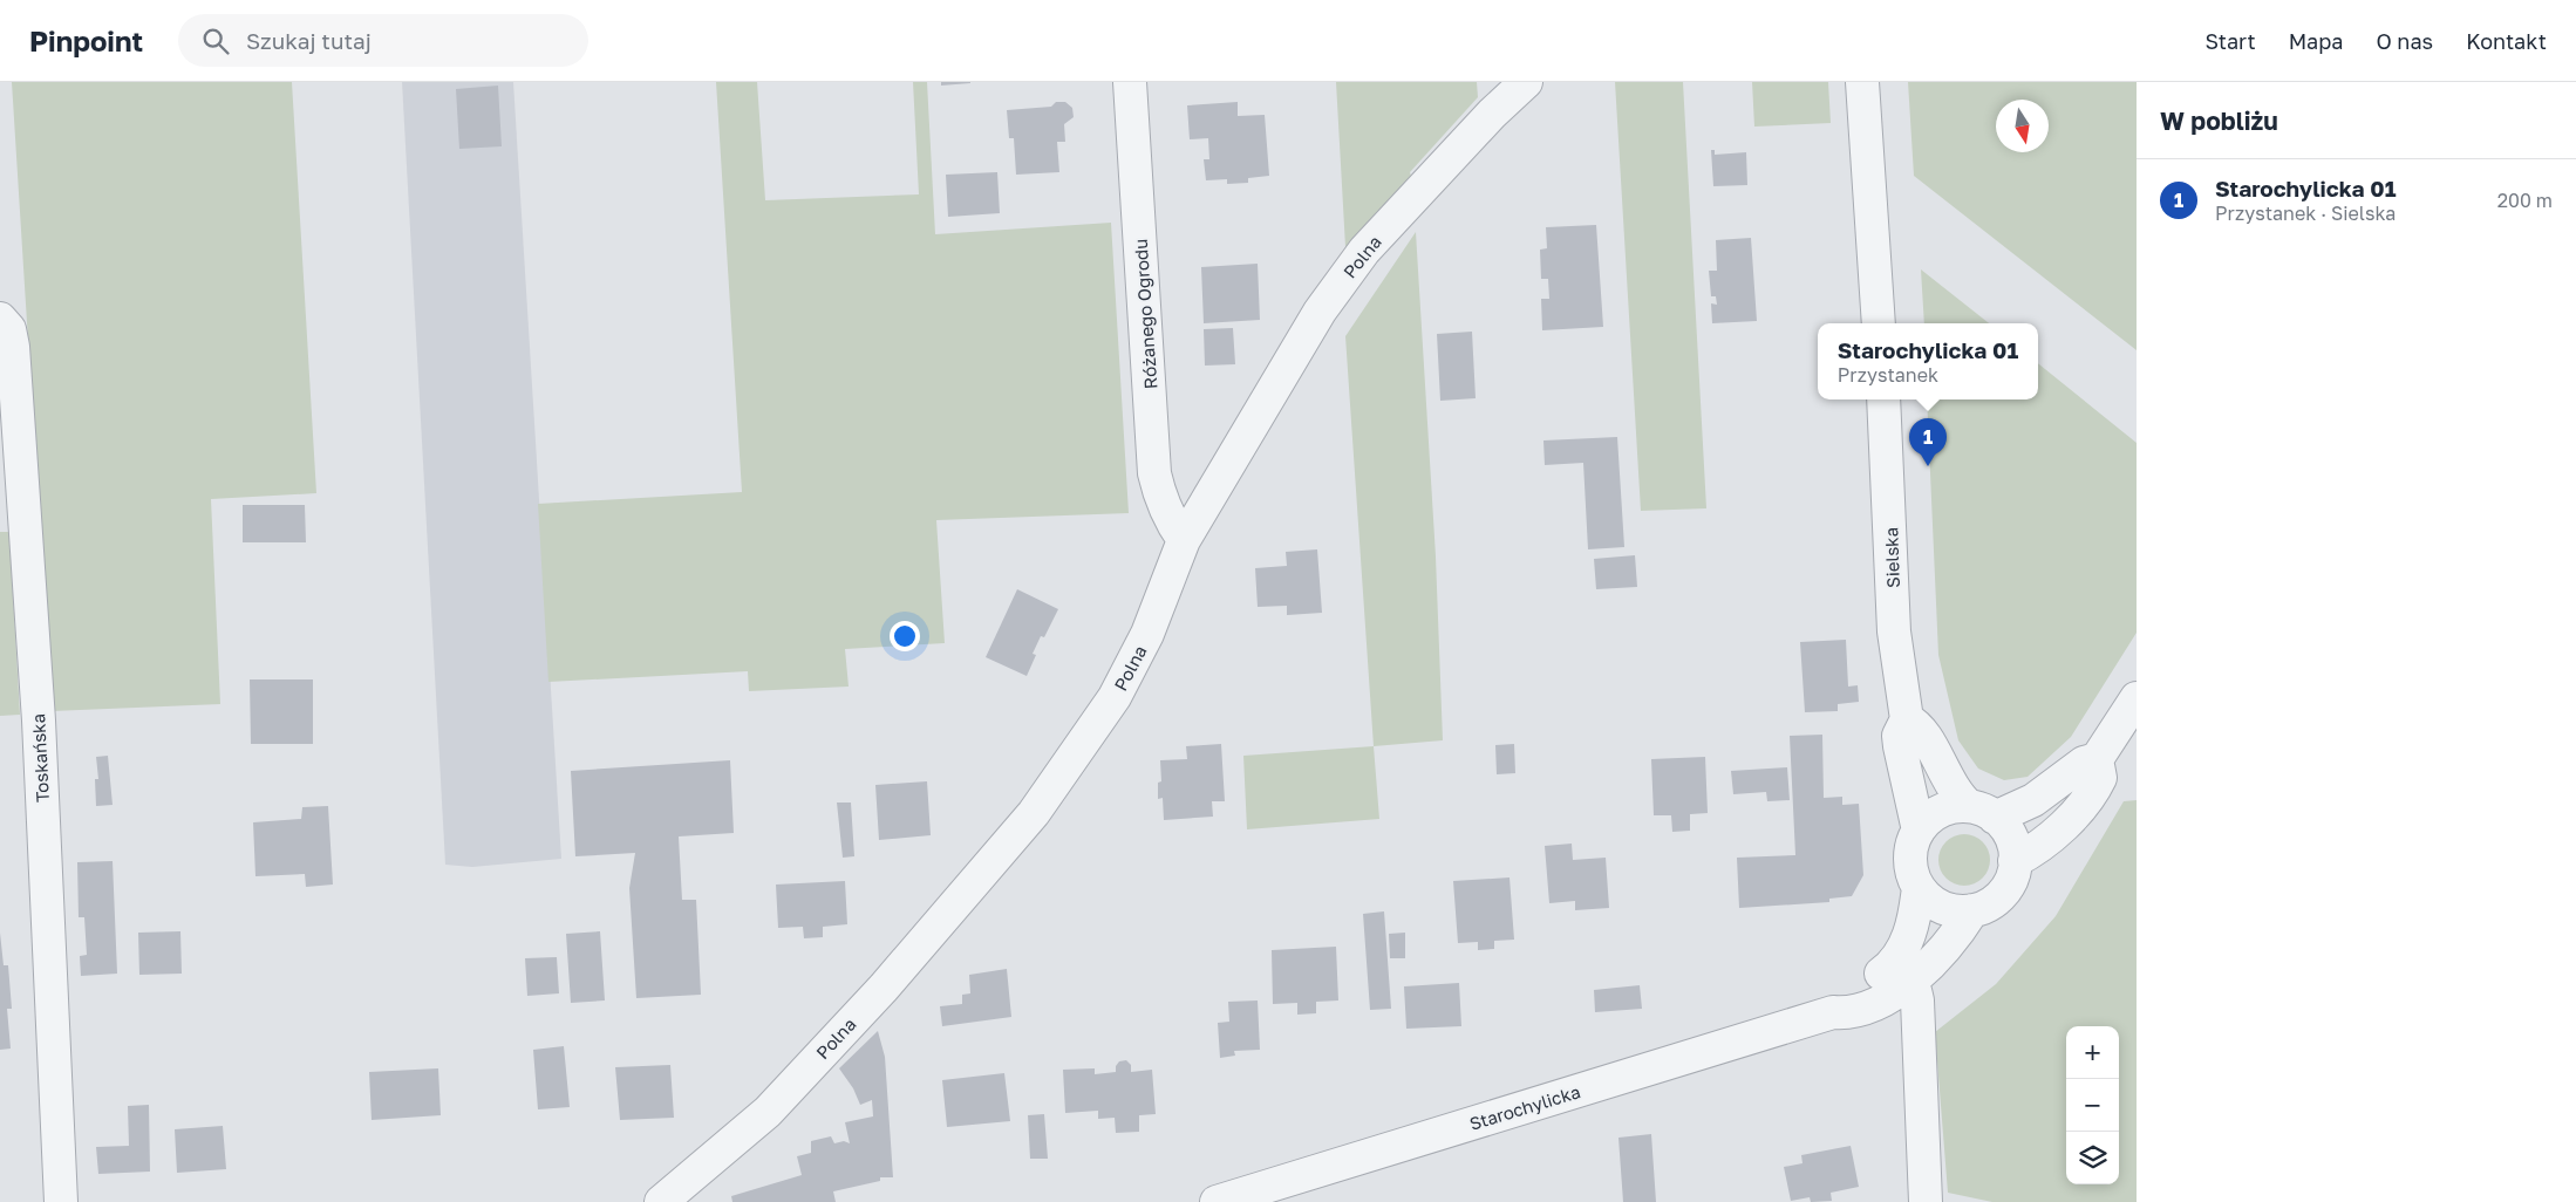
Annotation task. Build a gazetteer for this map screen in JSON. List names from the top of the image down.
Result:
{
  "streets": {
    "street": [
      "Polna",
      "Różanego Ogrodu",
      "Sielska",
      "Toskańska",
      "Starochylicka"
    ]
  },
  "crossings": [
    ["Polna", "Różanego Ogrodu"],
    ["Sielska", "Starochylicka"]
  ],
  "north": "bottom",
  "page": {
    "header": "Pinpoint",
    "search": "Szukaj tutaj",
    "nav": [
      "Start",
      "Mapa",
      "O nas",
      "Kontakt"
    ],
    "heading": "W pobliżu",
    "list": [
      {
        "mark": "1",
        "name": "Starochylicka 01",
        "note": "Przystanek · Sielska",
        "value": "200 m"
      }
    ],
    "popup": ["Starochylicka 01", "Przystanek"],
    "pins": "1",
    "map_buttons": ["+", "−"]
  }
}
